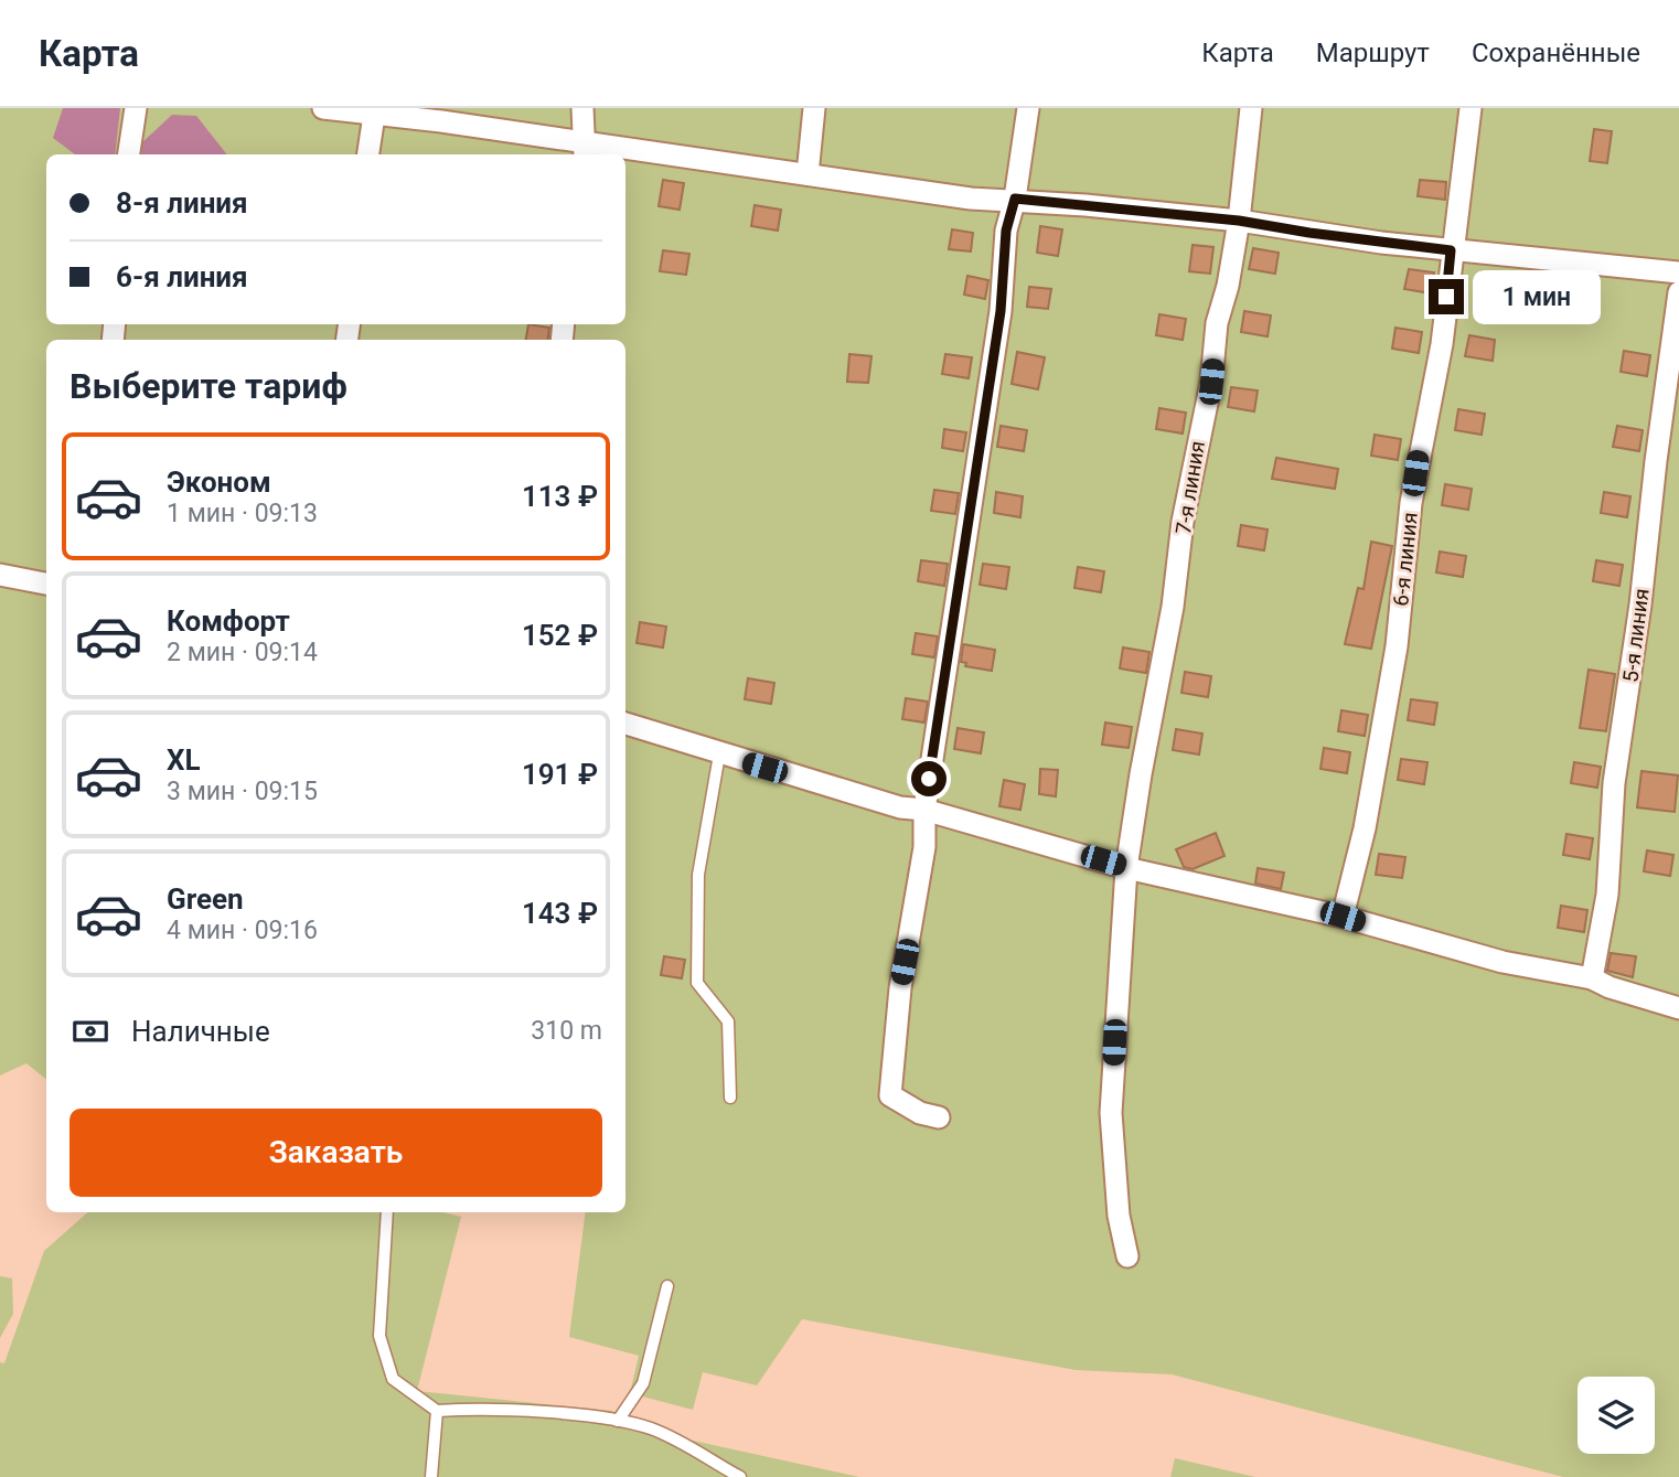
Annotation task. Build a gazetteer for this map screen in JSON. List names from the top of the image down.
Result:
{
  "streets": {
    "street": ["7-я линия", "6-я линия", "5-я линия"]
  },
  "page": {
    "header": "Карта",
    "nav": ["Карта", "Маршрут", "Сохранённые"],
    "banner": ["8-я линия", "6-я линия"],
    "bubble": "1 мин",
    "heading": "Выберите тариф",
    "list": [
      {
        "name": "Эконом",
        "note": "1 мин · 09:13",
        "value": "113 ₽"
      },
      {
        "name": "Комфорт",
        "note": "2 мин · 09:14",
        "value": "152 ₽"
      },
      {
        "name": "XL",
        "note": "3 мин · 09:15",
        "value": "191 ₽"
      },
      {
        "name": "Green",
        "note": "4 мин · 09:16",
        "value": "143 ₽"
      }
    ],
    "pay": ["Наличные", "310 m"],
    "buttons": "Заказать"
  }
}
